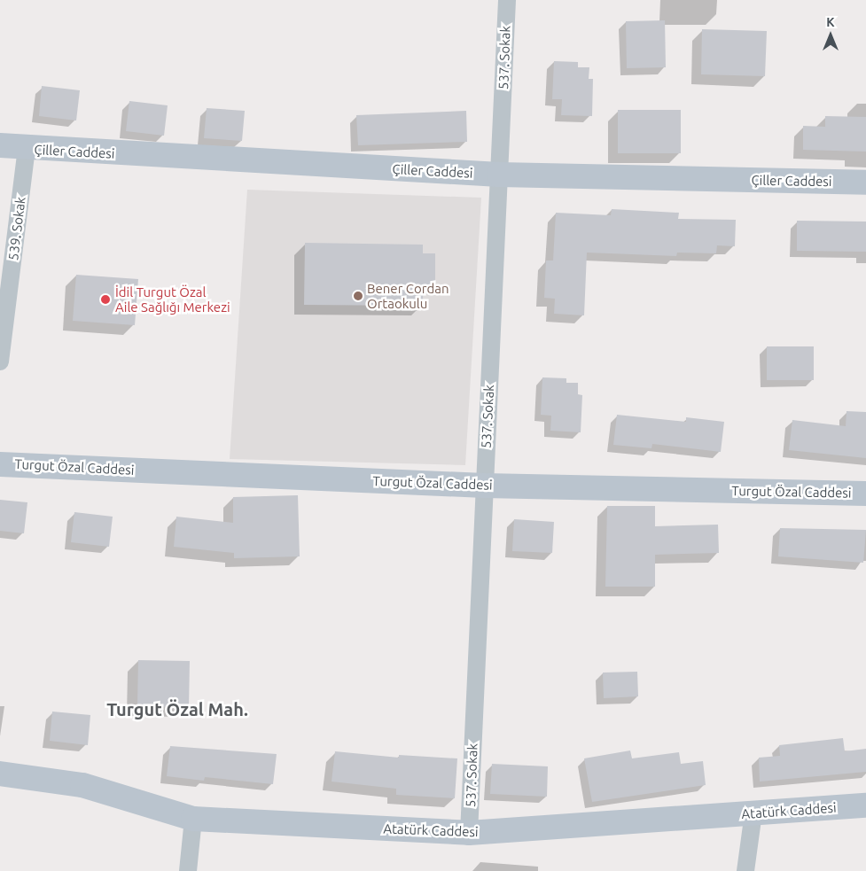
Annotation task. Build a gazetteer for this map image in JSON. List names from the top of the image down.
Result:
{
  "streets": {
    "street": [
      "537. Sokak",
      "Çiller Caddesi",
      "539. Sokak",
      "Turgut Özal Caddesi",
      "Atatürk Caddesi"
    ]
  },
  "crossings": [
    ["537. Sokak", "Çiller Caddesi"],
    ["537. Sokak", "Turgut Özal Caddesi"],
    ["537. Sokak", "Atatürk Caddesi"],
    ["Çiller Caddesi", "539. Sokak"]
  ],
  "districts": ["Turgut Özal Mah."],
  "places": ["Bener Cordan Ortaokulu", "İdil Turgut Özal Aile Sağlığı Merkezi"],
  "north": "top"
}
